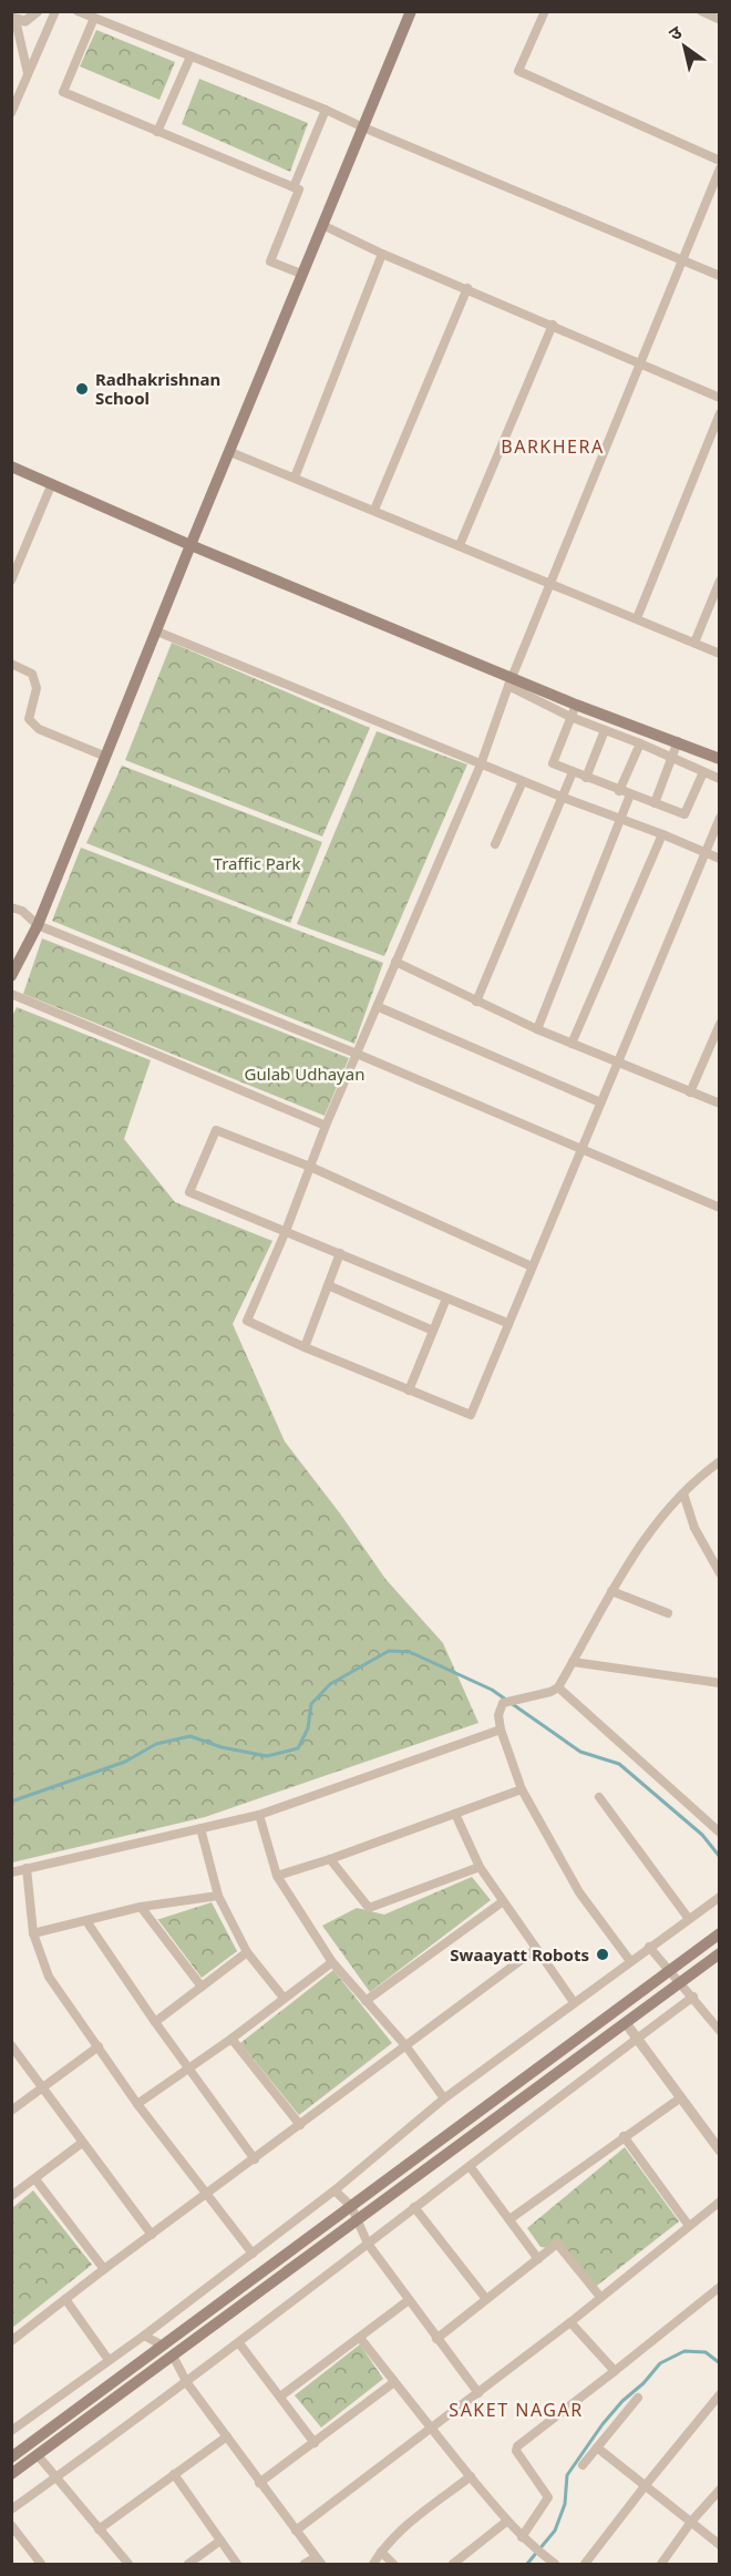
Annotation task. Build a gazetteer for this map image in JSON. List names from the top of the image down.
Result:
{
  "districts": ["BARKHERA", "SAKET NAGAR"],
  "parks": ["Traffic Park", "Gulab Udhayan"],
  "places": ["Radhakrishnan School", "Swaayatt Robots"],
  "north": "top left"
}
